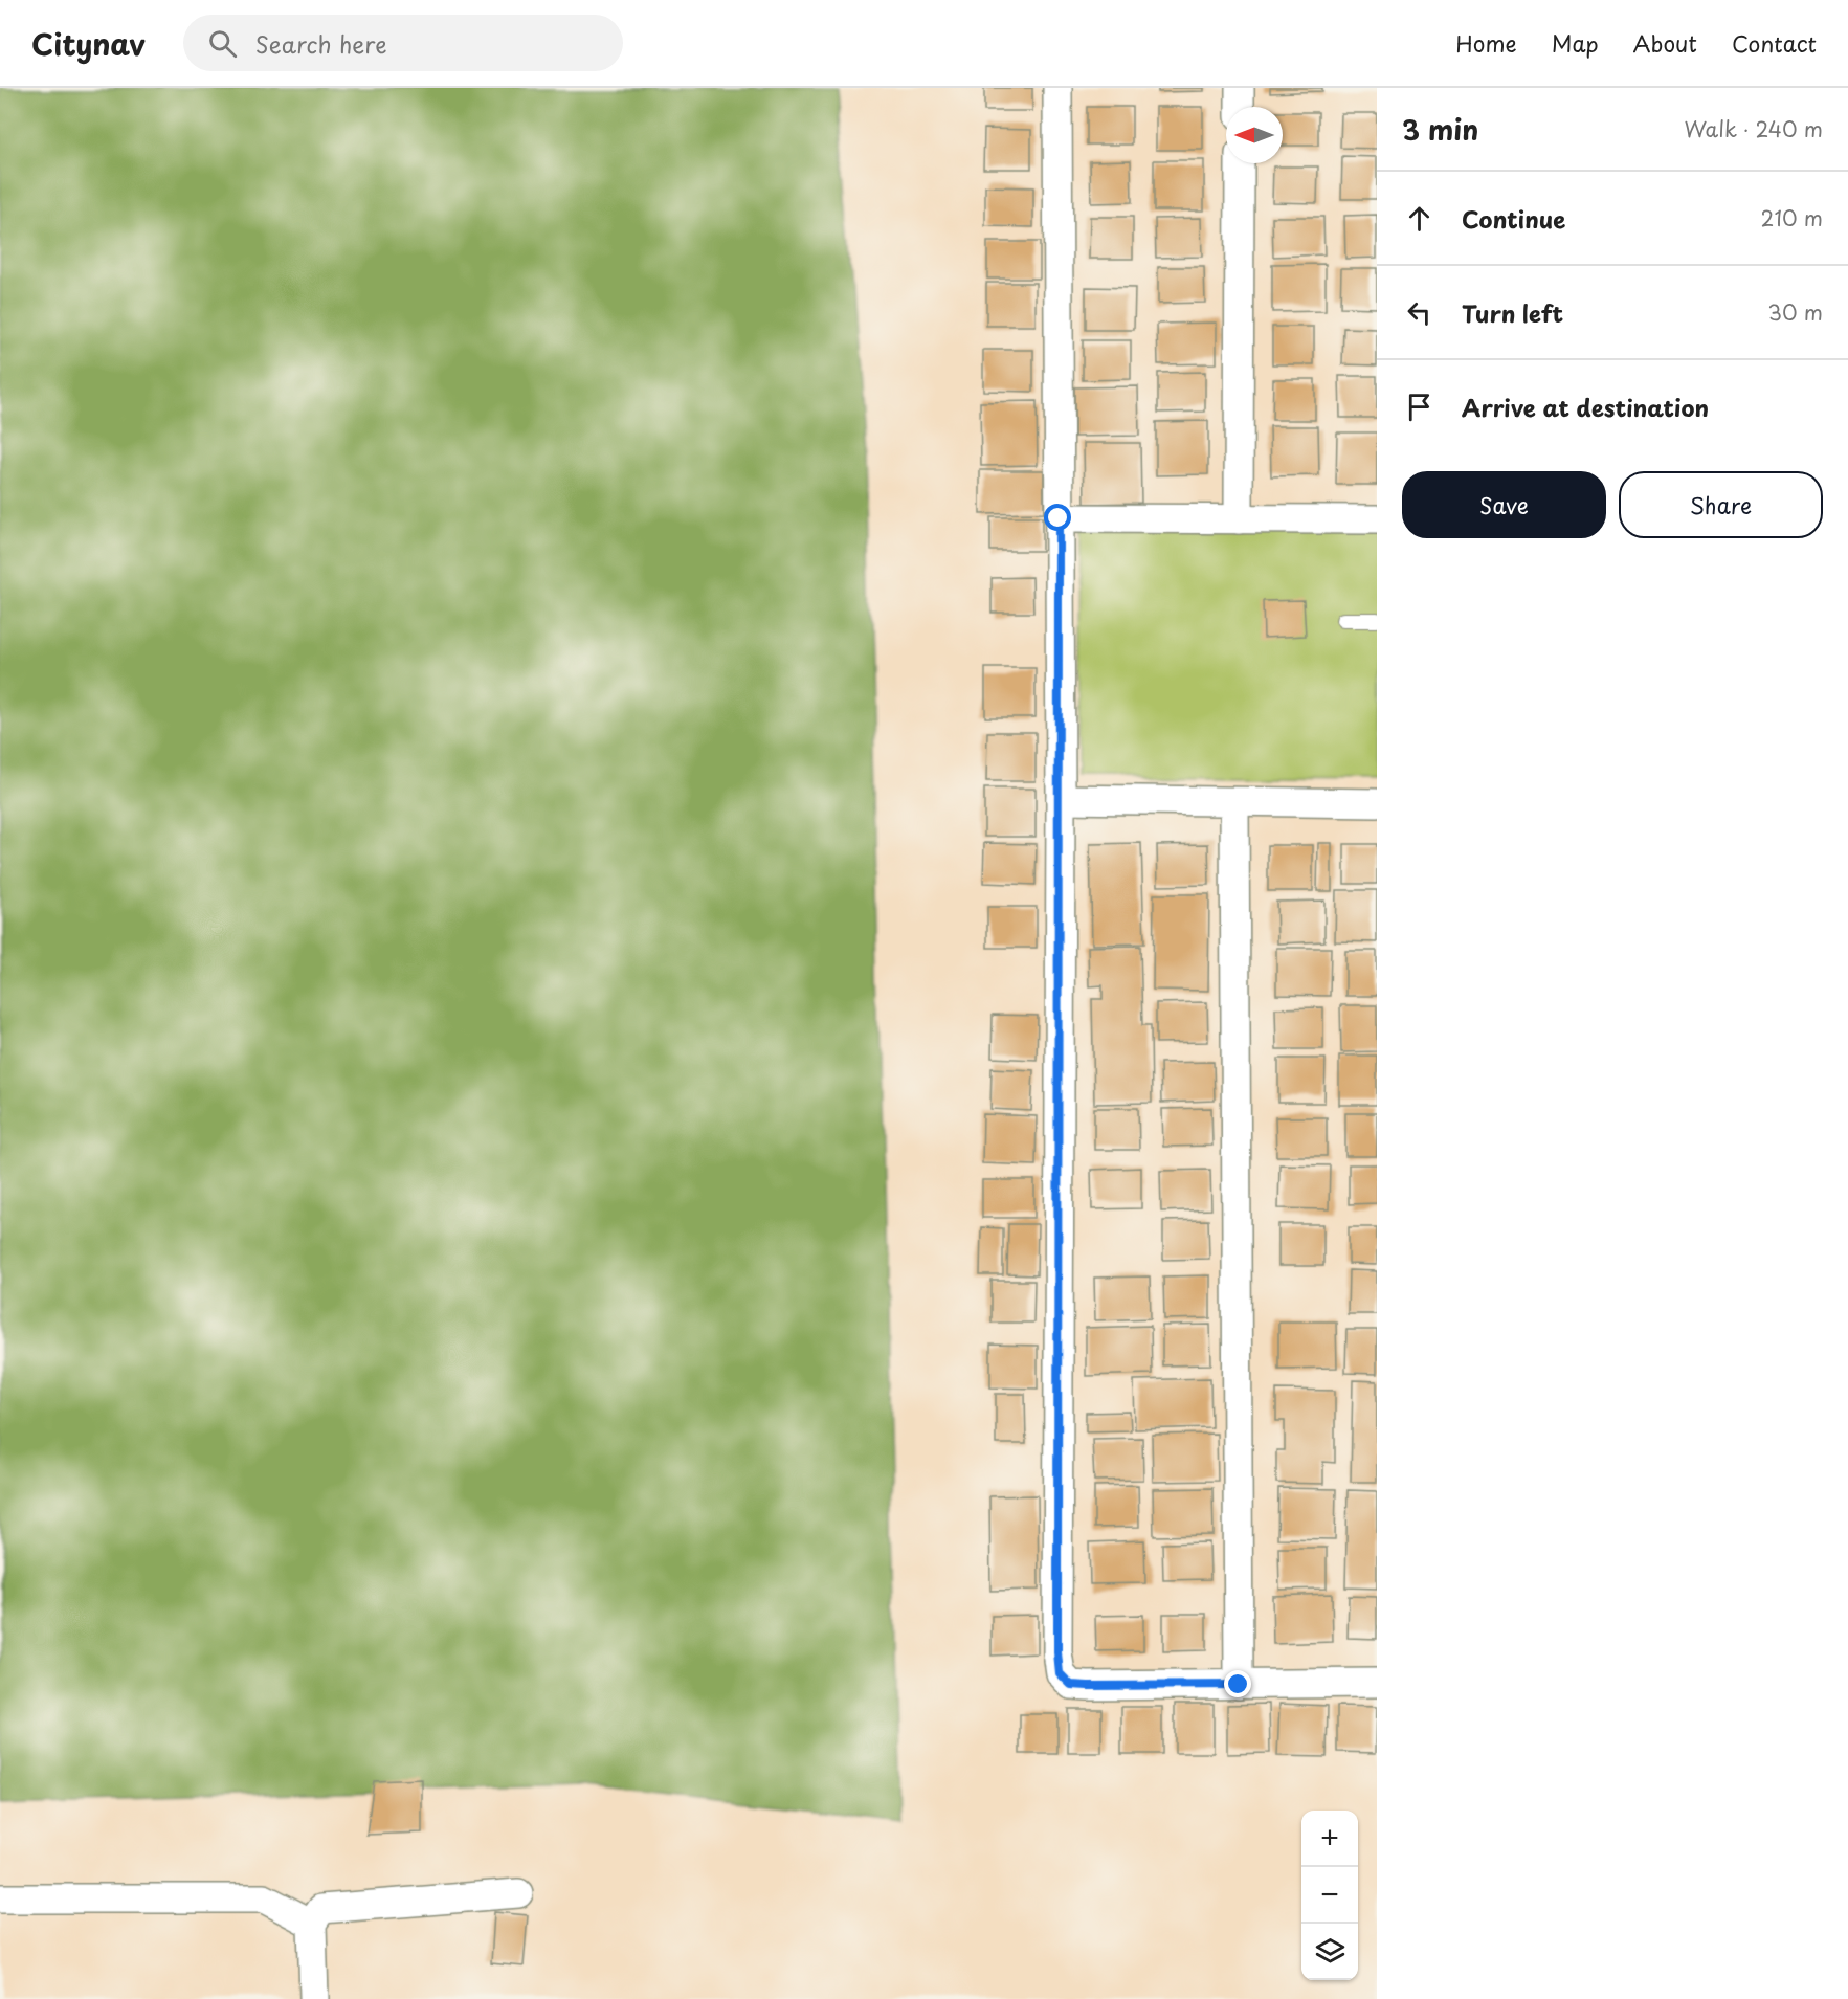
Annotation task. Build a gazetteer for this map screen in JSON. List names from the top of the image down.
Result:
{
  "north": "left",
  "page": {
    "header": "Citynav",
    "search": "Search here",
    "nav": [
      "Home",
      "Map",
      "About",
      "Contact"
    ],
    "heading": ["3 min", "Walk · 240 m"],
    "list": [
      ["Continue", "210 m"],
      ["Turn left", "30 m"],
      "Arrive at destination"
    ],
    "buttons": ["Save", "Share"],
    "map_buttons": ["+", "−"]
  }
}
